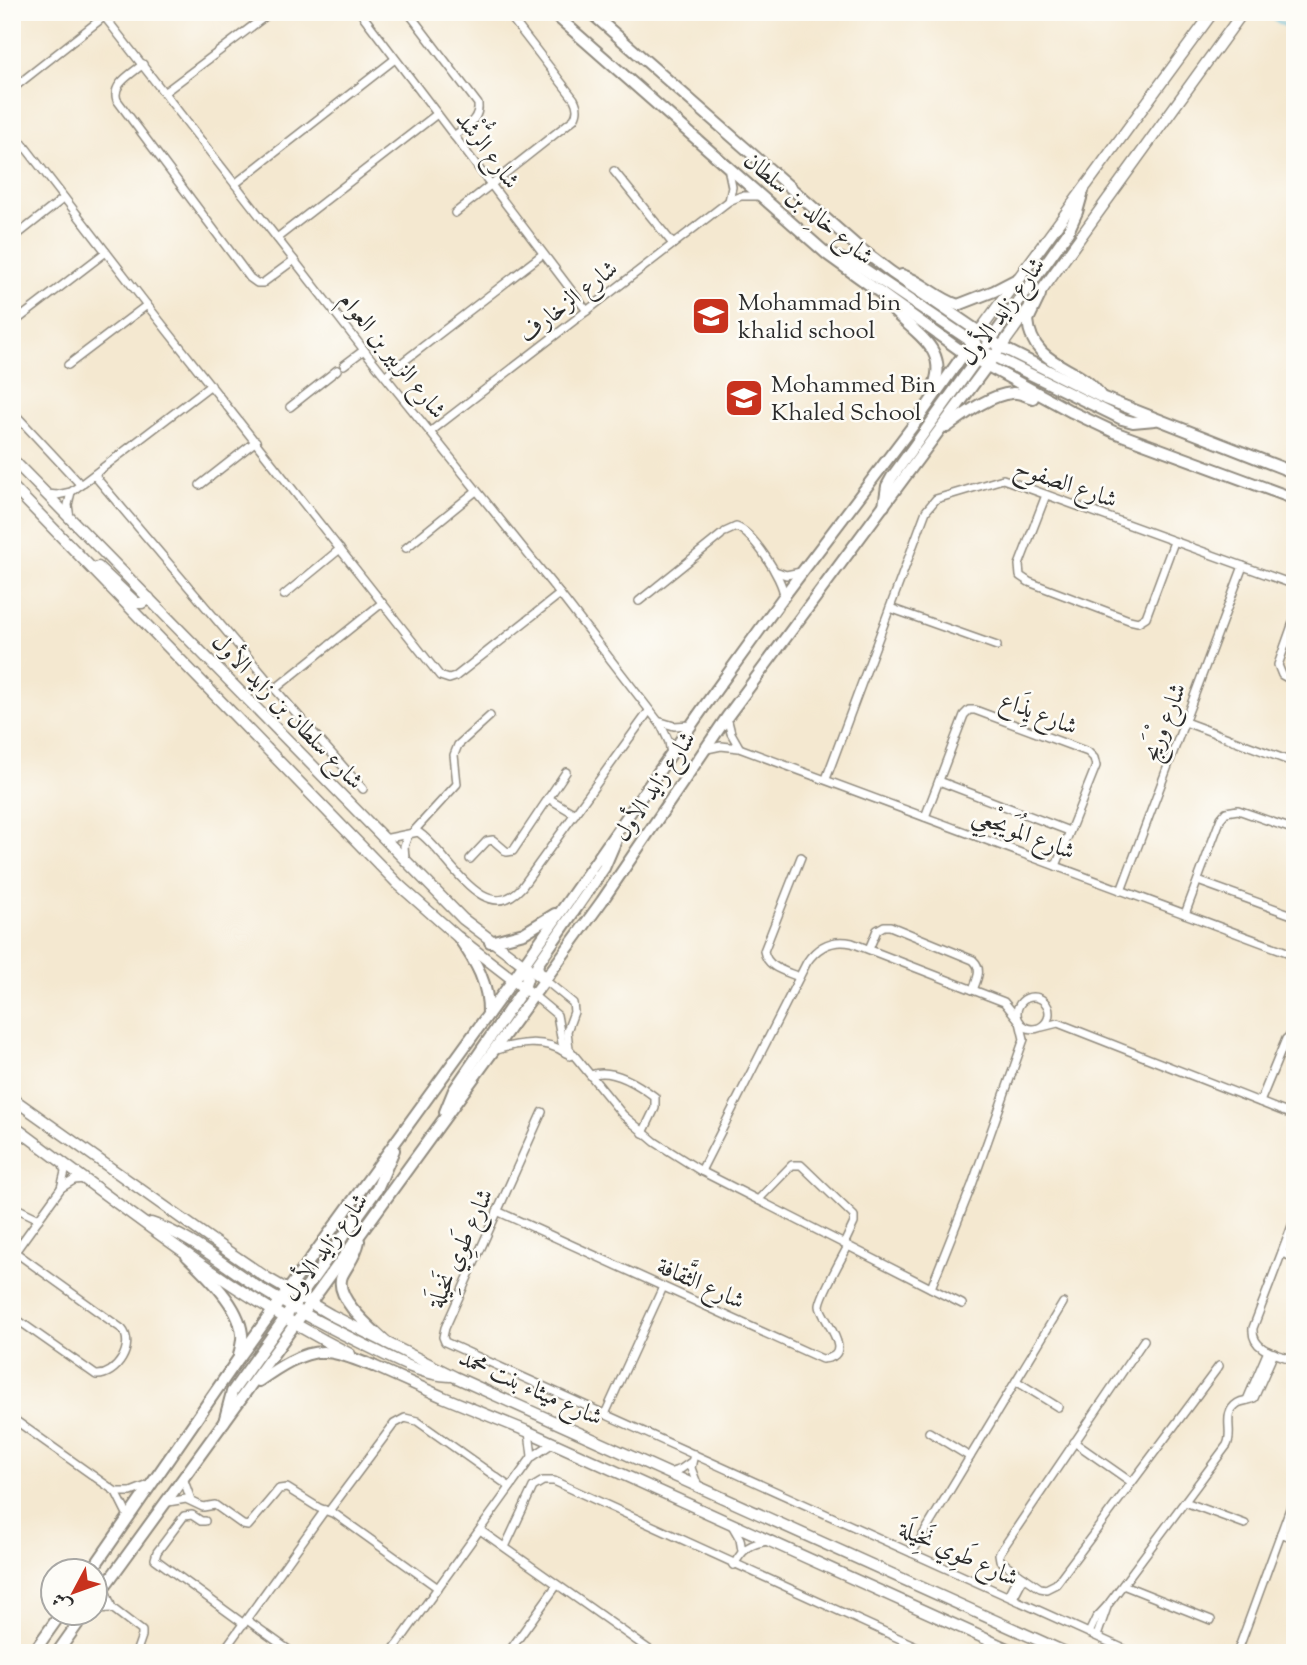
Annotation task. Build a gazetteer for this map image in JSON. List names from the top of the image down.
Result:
{
  "streets": {
    "main road": [
      "شارع خالِد بن سلطان",
      "شارع زايد الأول",
      "شارع سلطان بن زايد الأول",
      "شارع ميثاء بنت محمد"
    ],
    "street": [
      "شارع الرُّشْد",
      "شارع الزخارف",
      "شارع الزبير بن العوام",
      "شارع الصفوح",
      "شارع يِذَاع",
      "شارع وْرَيج",
      "شارع المُوَيجْعِي",
      "شارع طَوِي نَخِيلَة",
      "شارع الثَّقافة"
    ]
  },
  "crossings": [
    ["شارع الرُّشْد", "شارع الزخارف"],
    ["شارع خالِد بن سلطان", "شارع الزخارف"],
    ["شارع خالِد بن سلطان", "شارع زايد الأول"],
    ["شارع الزخارف", "شارع الزبير بن العوام"],
    ["شارع زايد الأول", "شارع الزبير بن العوام"],
    ["شارع زايد الأول", "شارع سلطان بن زايد الأول"],
    ["شارع زايد الأول", "شارع المُوَيجْعِي"],
    ["شارع زايد الأول", "شارع ميثاء بنت محمد"],
    ["شارع الصفوح", "شارع وْرَيج"],
    ["شارع الصفوح", "شارع المُوَيجْعِي"],
    ["شارع يِذَاع", "شارع المُوَيجْعِي"],
    ["شارع وْرَيج", "شارع المُوَيجْعِي"],
    ["شارع طَوِي نَخِيلَة", "شارع الثَّقافة"]
  ],
  "places": {
    "school or university": ["Mohammad bin khalid school", "Mohammed Bin Khaled School"]
  },
  "north": "bottom left"
}
